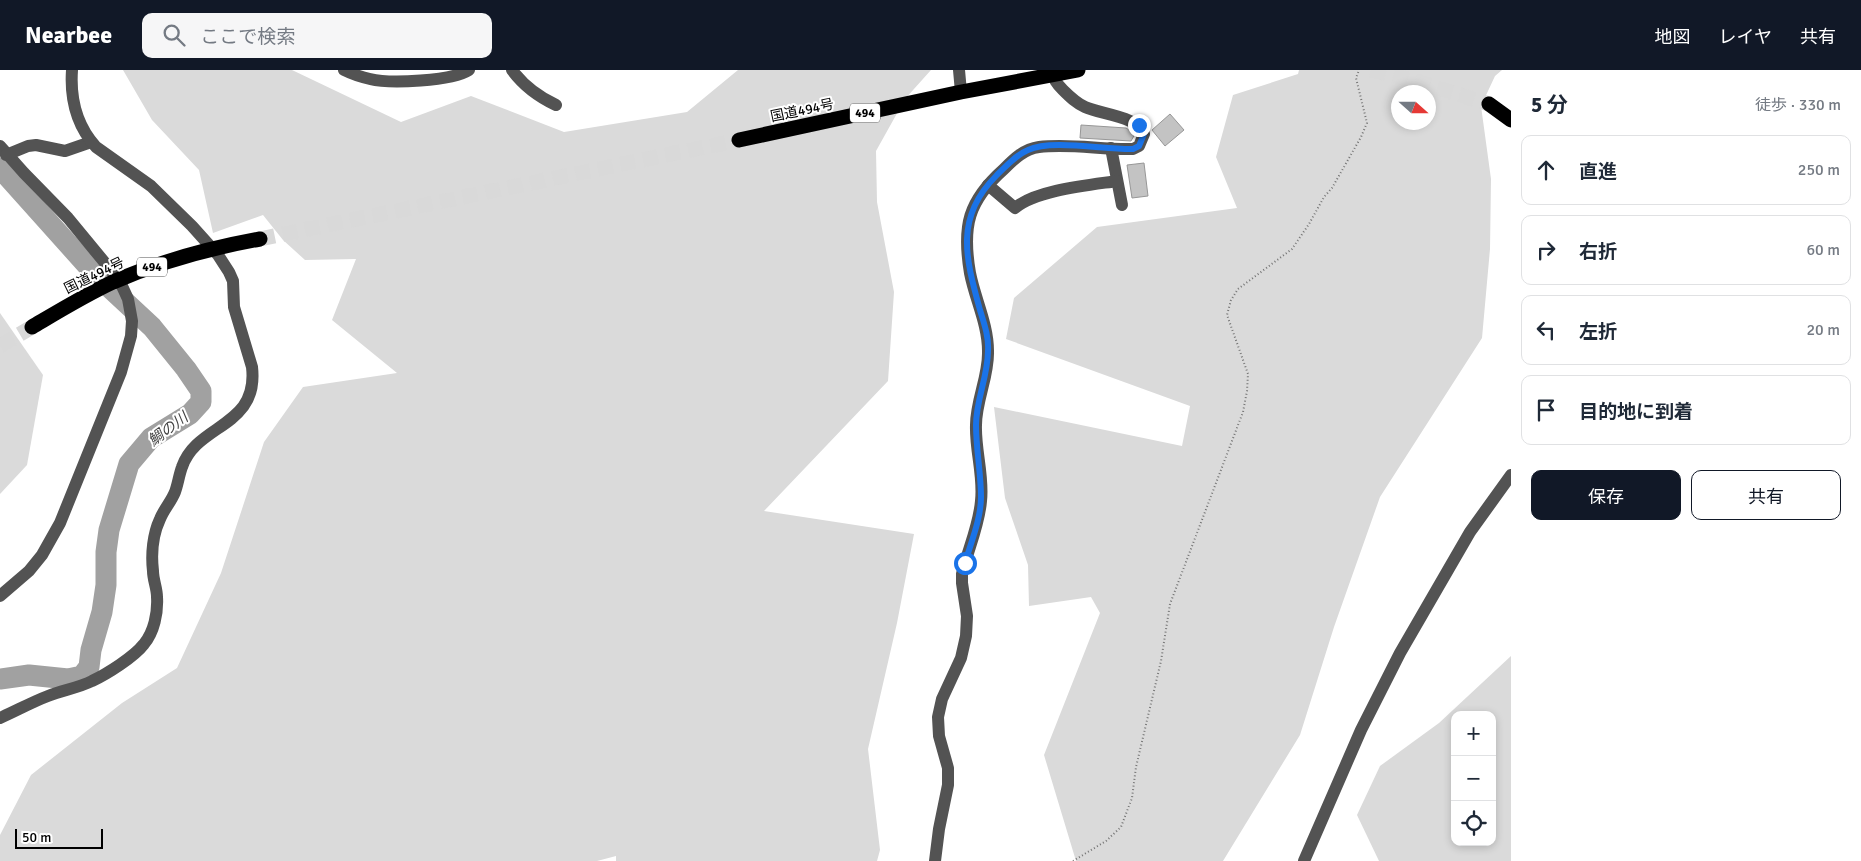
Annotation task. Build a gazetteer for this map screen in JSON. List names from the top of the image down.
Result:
{
  "streets": {
    "highway": ["国道494号", "494"]
  },
  "water": ["鯛の川"],
  "scale_bar": "50 m",
  "north": "right",
  "page": {
    "header": "Nearbee",
    "search": "ここで検索",
    "nav": ["地図", "レイヤ", "共有"],
    "heading": ["5 分", "徒歩 · 330 m"],
    "list": [
      ["直進", "250 m"],
      ["右折", "60 m"],
      ["左折", "20 m"],
      "目的地に到着"
    ],
    "buttons": ["保存", "共有"],
    "map_buttons": ["+", "−"],
    "scale": "50 m"
  }
}
